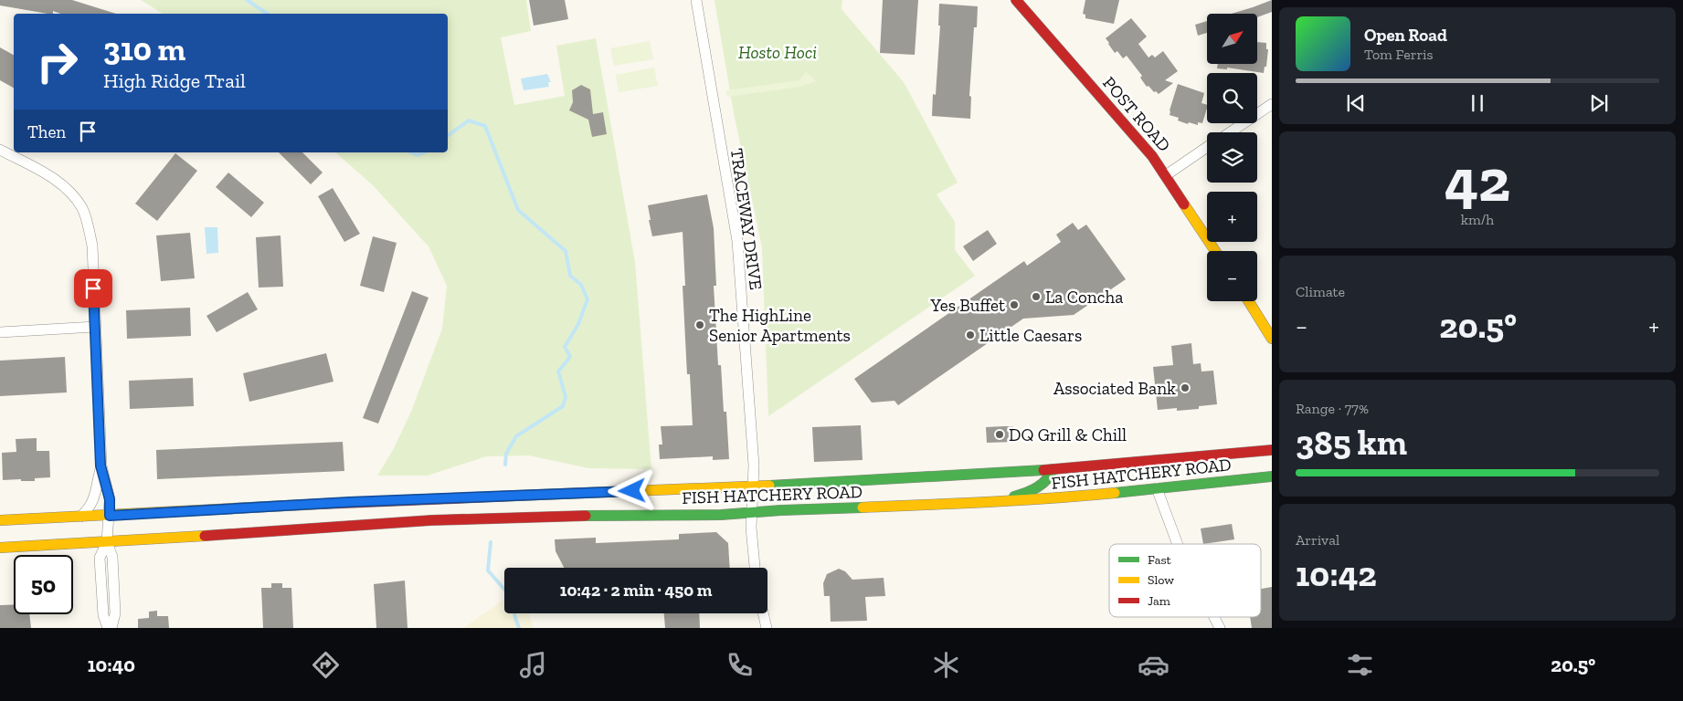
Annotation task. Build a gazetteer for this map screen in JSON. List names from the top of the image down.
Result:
{
  "streets": {
    "main road": ["POST ROAD", "FISH HATCHERY ROAD"],
    "street": ["TRACEWAY DRIVE"]
  },
  "crossings": [
    ["TRACEWAY DRIVE", "FISH HATCHERY ROAD"]
  ],
  "parks": ["Hosto Hoci"],
  "places": [
    "La Concha",
    "Yes Buffet",
    "The HighLine Senior Apartments",
    "Little Caesars",
    "Associated Bank",
    "DQ Grill & Chill"
  ],
  "legend": ["Fast", "Slow", "Jam"],
  "north": "top right",
  "page": {
    "map_buttons": ["+", "−"],
    "turn": ["310 m", "High Ridge Trail"],
    "song": ["Open Road", "Tom Ferris"],
    "then": "Then",
    "tile": [
      ["42", "km/h"],
      "Climate",
      ["Range · 77%", "385 km"],
      ["Arrival", "10:42"]
    ],
    "heat": ["−", "20.5°", "+"],
    "limit": "50",
    "trip": "10:42 · 2 min · 450 m",
    "tabs": ["10:40", "20.5°"]
  }
}
